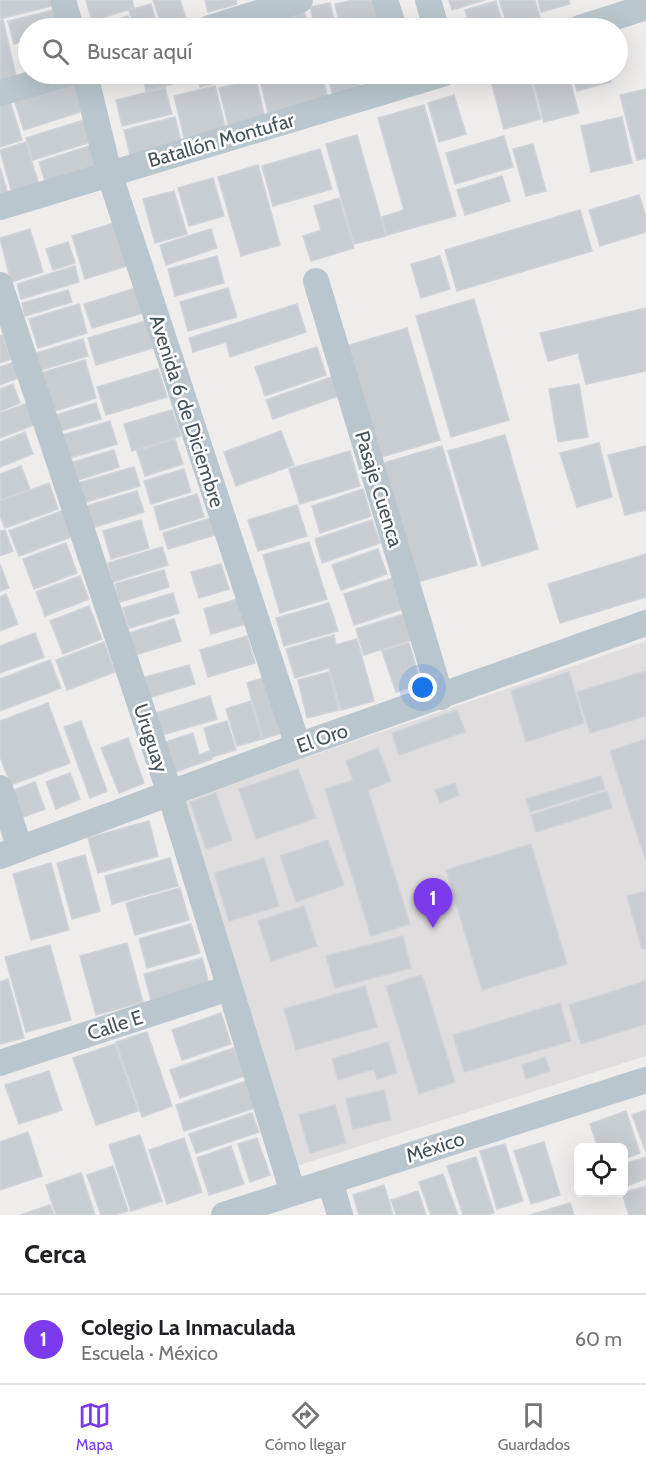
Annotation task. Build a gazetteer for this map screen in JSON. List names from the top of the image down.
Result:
{
  "streets": {
    "street": [
      "Batallón Montufar",
      "Avenida 6 de Diciembre",
      "Pasaje Cuenca",
      "Uruguay",
      "El Oro",
      "Calle E",
      "México"
    ]
  },
  "crossings": [
    ["Batallón Montufar", "Avenida 6 de Diciembre"],
    ["Avenida 6 de Diciembre", "El Oro"],
    ["Pasaje Cuenca", "El Oro"],
    ["Uruguay", "El Oro"],
    ["Uruguay", "Calle E"],
    ["Uruguay", "México"]
  ],
  "page": {
    "search": "Buscar aquí",
    "pins": "1",
    "heading": "Cerca",
    "list": [
      {
        "mark": "1",
        "name": "Colegio La Inmaculada",
        "note": "Escuela · México",
        "value": "60 m"
      }
    ],
    "nav": ["Mapa", "Cómo llegar", "Guardados"]
  }
}
